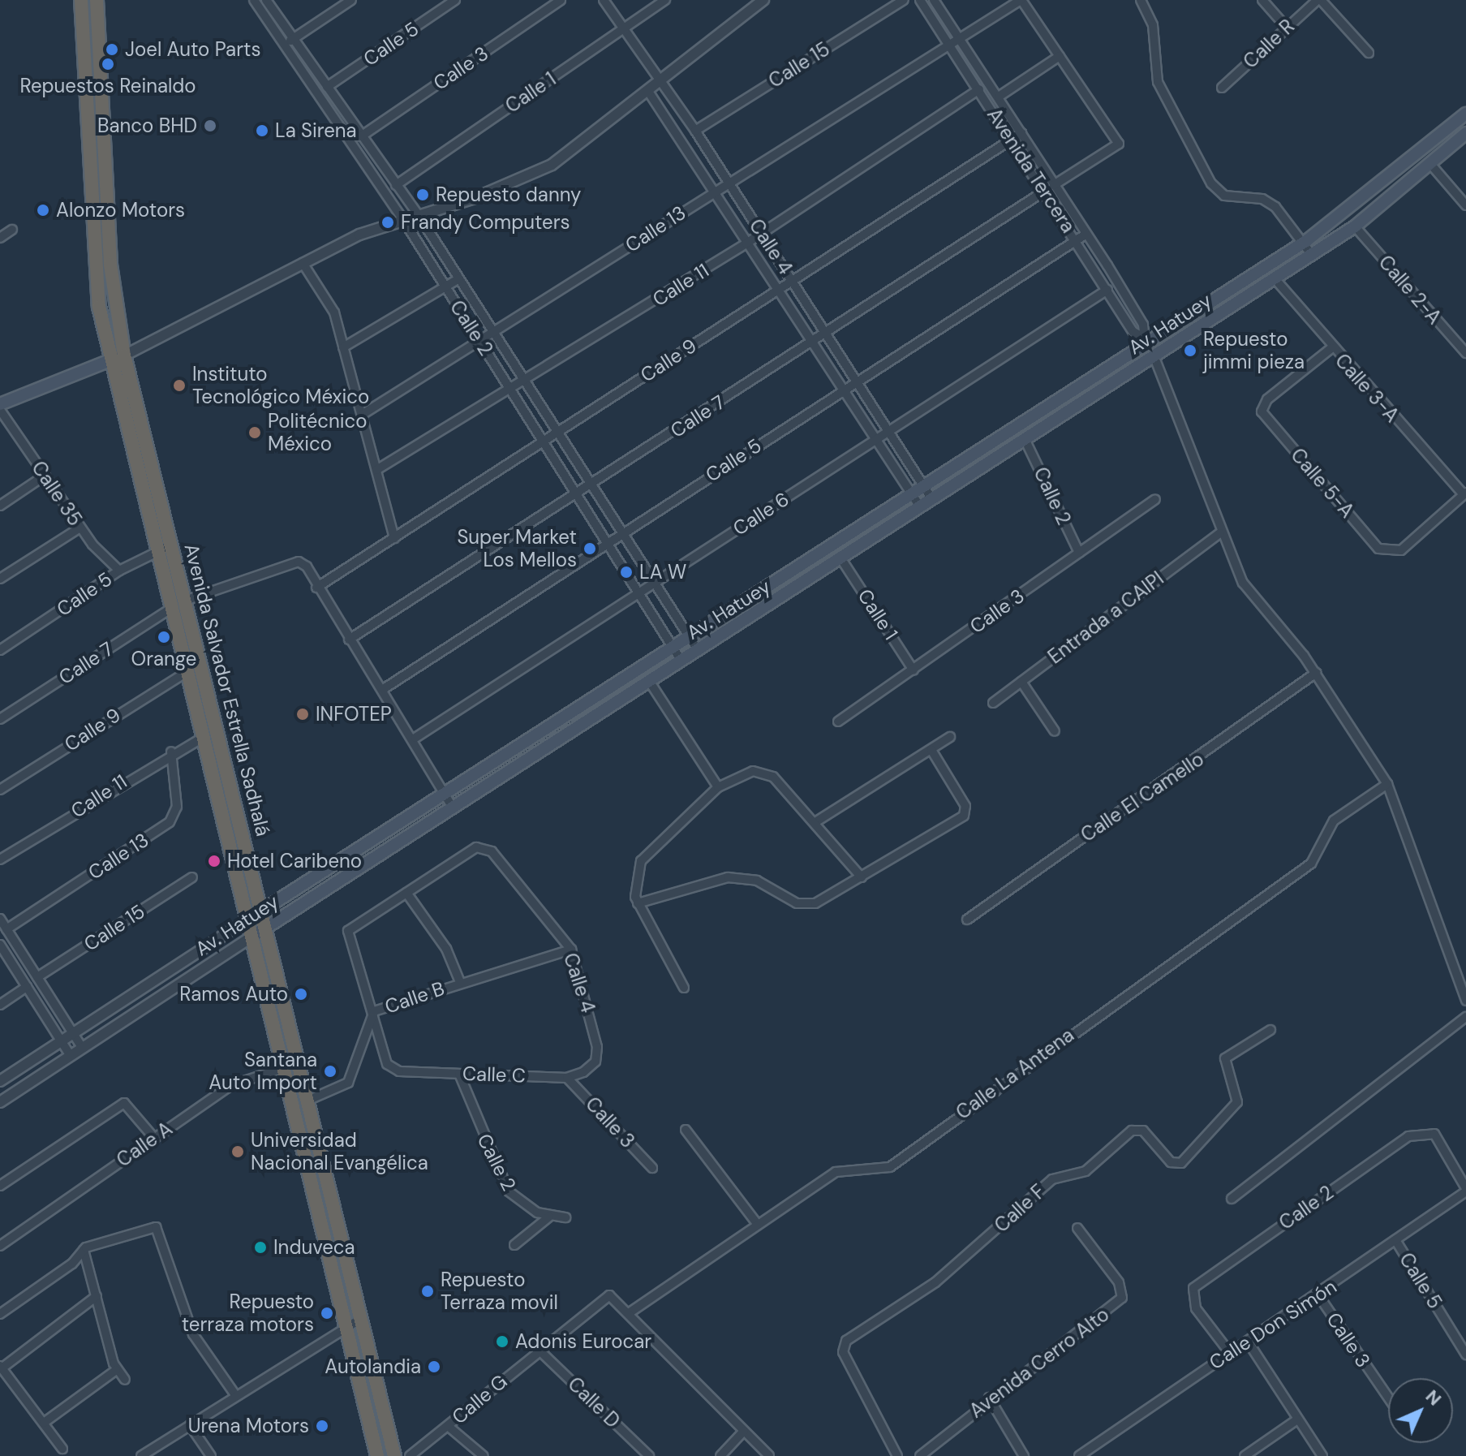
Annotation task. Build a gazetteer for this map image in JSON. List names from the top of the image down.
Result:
{
  "streets": {
    "highway": ["Avenida Salvador Estrella Sadhalá"],
    "main road": ["Av. Hatuey"],
    "street": [
      "Calle 5",
      "Calle R",
      "Calle 15",
      "Calle 3",
      "Calle 1",
      "Avenida Tercera",
      "Calle 13",
      "Calle 4",
      "Calle 11",
      "Calle 2-A",
      "Calle 2",
      "Calle 9",
      "Calle 3-A",
      "Calle 7",
      "Calle 5-A",
      "Calle 35",
      "Calle 6",
      "Entrada a CAIPI",
      "Calle El Camello",
      "Calle B",
      "Calle La Antena",
      "Calle C",
      "Calle A",
      "Calle F",
      "Calle Don Simón",
      "Avenida Cerro Alto",
      "Calle G",
      "Calle D"
    ]
  },
  "crossings": [
    ["Calle 5", "Avenida Tercera"],
    ["Calle 5", "Calle 4"],
    ["Calle 5", "Calle 2"],
    ["Calle 5", "Calle 35"],
    ["Calle 5", "Avenida Salvador Estrella Sadhalá"],
    ["Calle 5", "Calle Don Simón"],
    ["Calle 15", "Calle 4"],
    ["Calle 3", "Calle 1"],
    ["Calle 3", "Calle 4"],
    ["Calle 3", "Calle 2"],
    ["Calle 3", "Calle C"],
    ["Calle 3", "Calle Don Simón"],
    ["Calle 1", "Calle 4"],
    ["Calle 1", "Av. Hatuey"],
    ["Calle 1", "Calle 2"],
    ["Avenida Tercera", "Calle 13"],
    ["Avenida Tercera", "Calle 11"],
    ["Avenida Tercera", "Av. Hatuey"],
    ["Avenida Tercera", "Calle 9"],
    ["Avenida Tercera", "Calle 7"],
    ["Avenida Tercera", "Calle 6"],
    ["Calle 13", "Calle 4"],
    ["Calle 13", "Calle 11"],
    ["Calle 13", "Calle 2"],
    ["Calle 4", "Calle 11"],
    ["Calle 4", "Av. Hatuey"],
    ["Calle 4", "Calle 9"],
    ["Calle 4", "Calle 7"],
    ["Calle 4", "Calle 6"],
    ["Calle 4", "Calle B"],
    ["Calle 4", "Calle C"],
    ["Calle 11", "Calle 2"],
    ["Calle 11", "Avenida Salvador Estrella Sadhalá"],
    ["Calle 2-A", "Av. Hatuey"],
    ["Av. Hatuey", "Calle 2"],
    ["Av. Hatuey", "Calle 3-A"],
    ["Av. Hatuey", "Avenida Salvador Estrella Sadhalá"],
    ["Calle 2", "Calle 9"],
    ["Calle 2", "Calle 7"],
    ["Calle 2", "Calle 6"],
    ["Calle 2", "Calle C"],
    ["Calle 2", "Calle Don Simón"],
    ["Calle 9", "Avenida Salvador Estrella Sadhalá"],
    ["Calle 3-A", "Calle 5-A"],
    ["Calle 7", "Avenida Salvador Estrella Sadhalá"],
    ["Avenida Salvador Estrella Sadhalá", "Calle B"],
    ["Avenida Salvador Estrella Sadhalá", "Calle A"],
    ["Calle B", "Calle C"],
    ["Calle La Antena", "Calle G"],
    ["Calle G", "Calle D"]
  ],
  "places": [
    "Joel Auto Parts",
    "Repuestos Reinaldo",
    "Banco BHD",
    "La Sirena",
    "Repuesto danny",
    "Alonzo Motors",
    "Frandy Computers",
    "Repuesto jimmi pieza",
    "Instituto Tecnológico México",
    "Politécnico México",
    "Super Market Los Mellos",
    "LA W",
    "Orange",
    "INFOTEP",
    "Hotel Caribeno",
    "Ramos Auto",
    "Santana Auto Import",
    "Universidad Nacional Evangélica",
    "Induveca",
    "Repuesto Terraza movil",
    "Repuesto terraza motors",
    "Adonis Eurocar",
    "Autolandia",
    "Urena Motors"
  ],
  "north": "top right"
}
